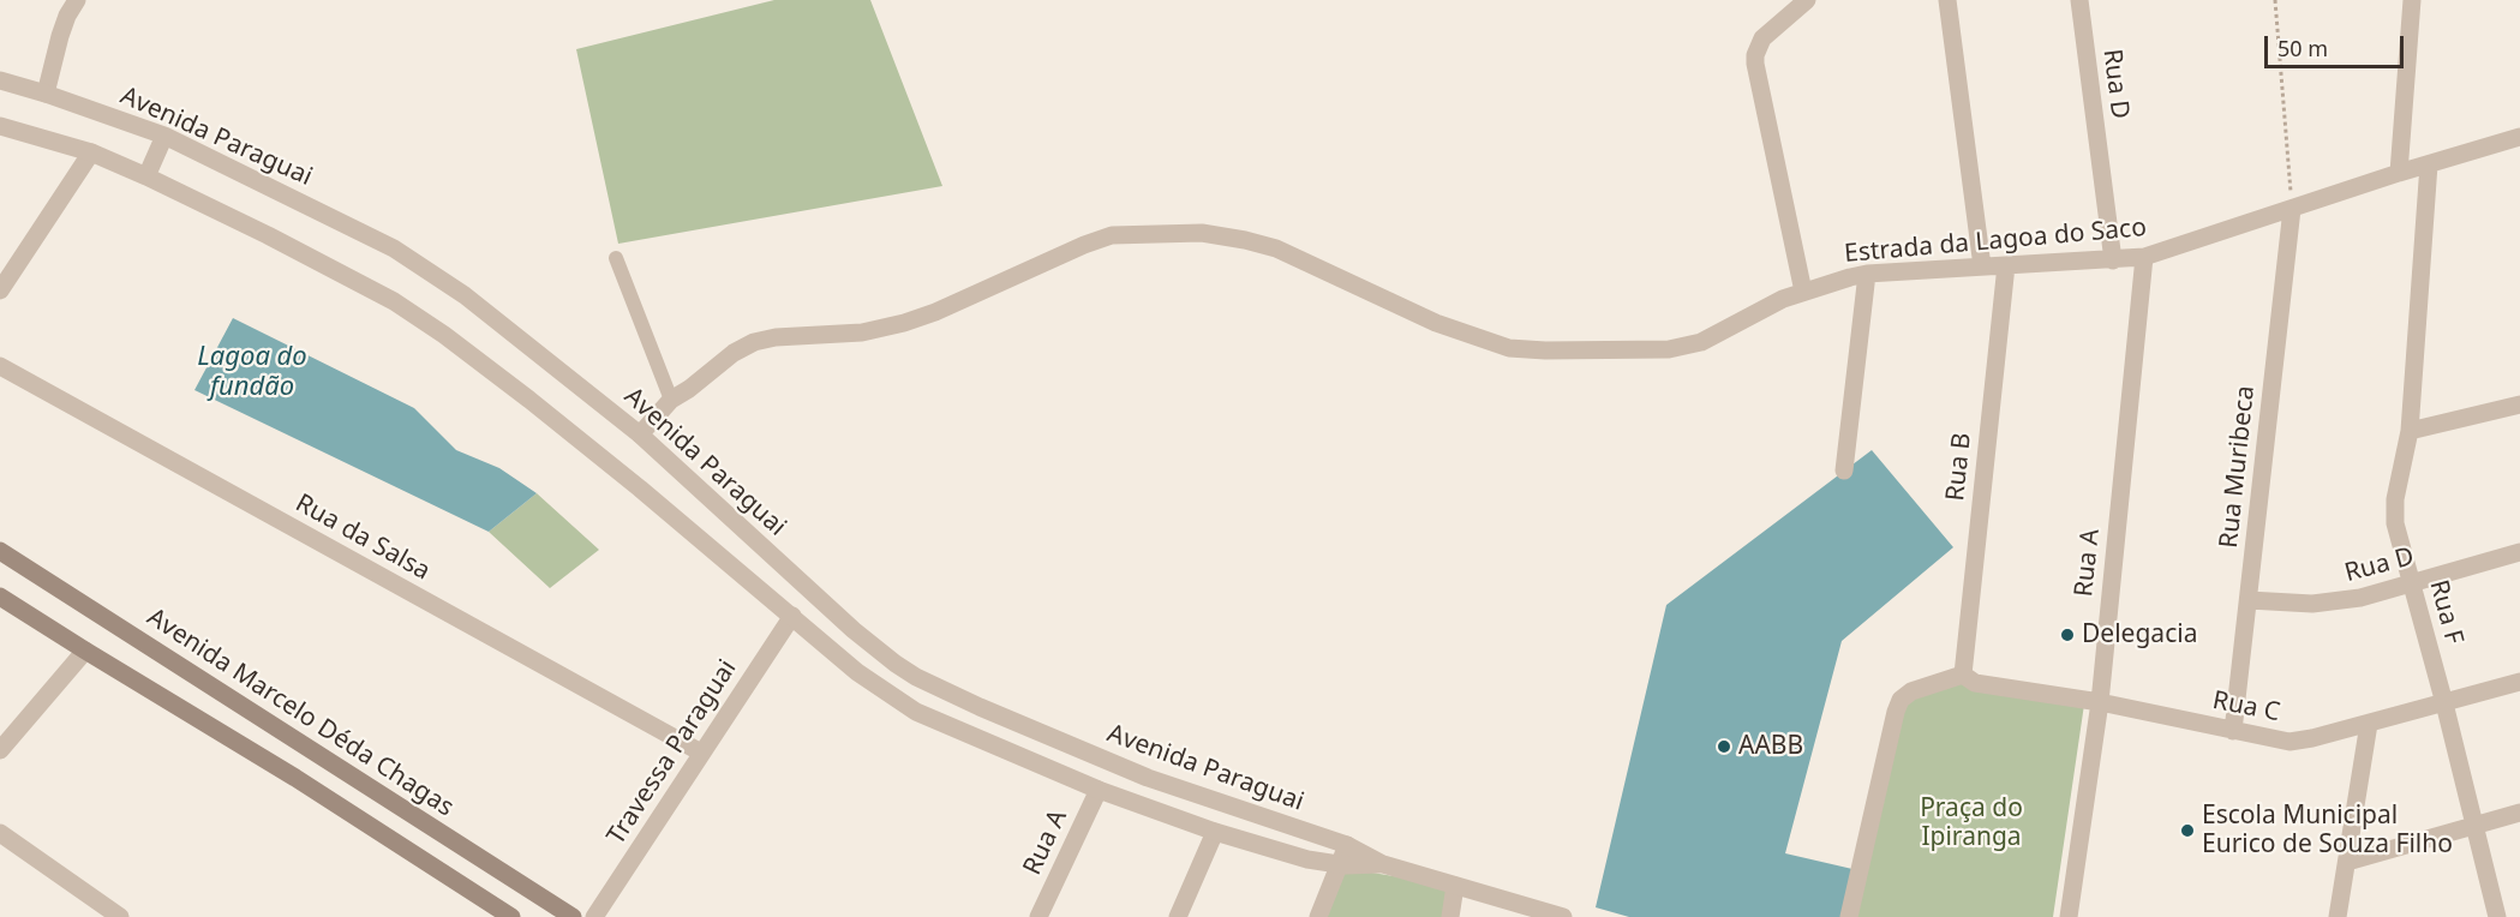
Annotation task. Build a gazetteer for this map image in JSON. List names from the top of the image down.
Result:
{
  "streets": {
    "main road": ["Avenida Marcelo Déda Chagas"],
    "street": [
      "Rua D",
      "Avenida Paraguai",
      "Estrada da Lagoa do Saco",
      "Rua B",
      "Rua Muribeca",
      "Rua da Salsa",
      "Rua A",
      "Rua F",
      "Rua C",
      "Travessa Paraguai"
    ]
  },
  "crossings": [
    ["Rua D", "Estrada da Lagoa do Saco"],
    ["Rua D", "Rua Muribeca"],
    ["Rua D", "Rua F"],
    ["Avenida Paraguai", "Estrada da Lagoa do Saco"],
    ["Avenida Paraguai", "Rua A"],
    ["Avenida Paraguai", "Travessa Paraguai"],
    ["Estrada da Lagoa do Saco", "Rua B"],
    ["Estrada da Lagoa do Saco", "Rua Muribeca"],
    ["Estrada da Lagoa do Saco", "Rua A"],
    ["Rua B", "Rua C"],
    ["Rua Muribeca", "Rua C"],
    ["Rua da Salsa", "Travessa Paraguai"],
    ["Rua A", "Rua C"],
    ["Rua F", "Rua C"]
  ],
  "water": ["Lagoa do fundão"],
  "parks": ["Praça do Ipiranga"],
  "places": ["Delegacia", "AABB", "Escola Municipal Eurico de Souza Filho"],
  "scale_bar": "50 m"
}
